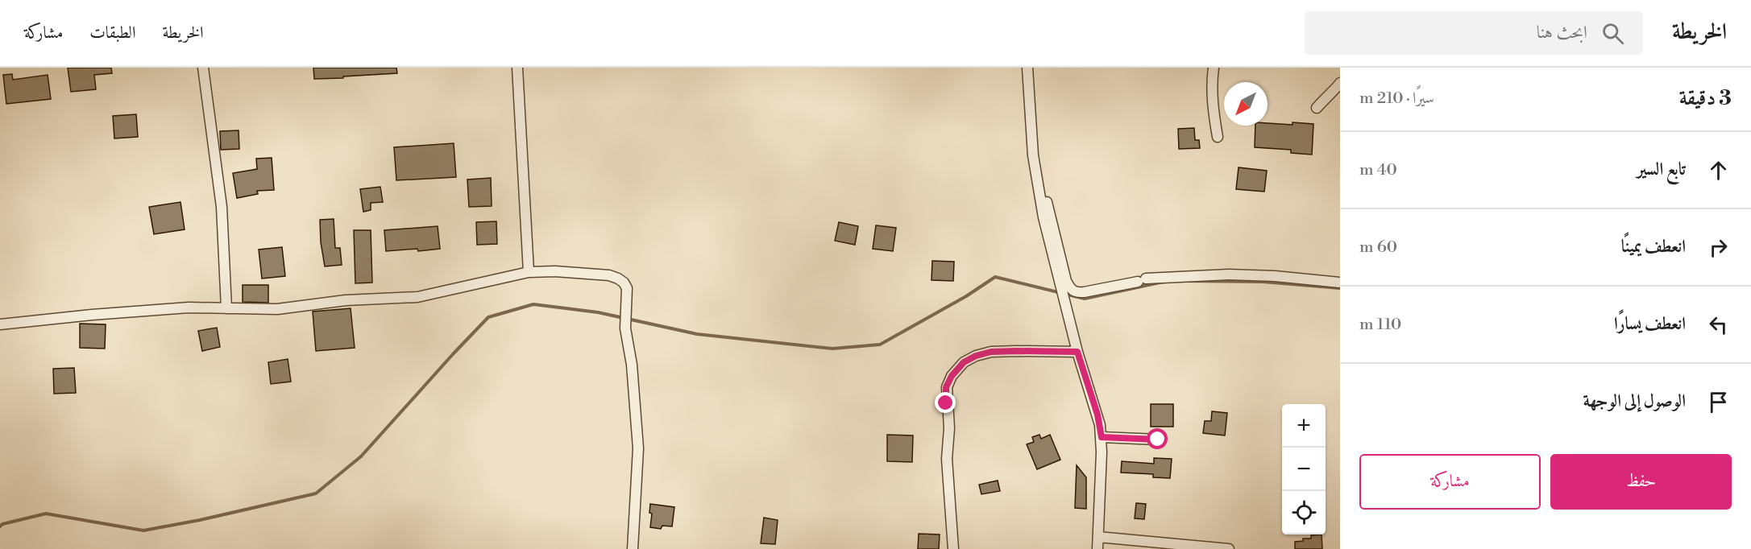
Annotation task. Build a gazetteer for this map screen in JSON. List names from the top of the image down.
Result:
{
  "north": "bottom left",
  "page": {
    "header": "الخريطة",
    "search": "ابحث هنا",
    "nav": ["الخريطة", "الطبقات", "مشاركة"],
    "heading": ["3 دقيقة", "سيرًا · 210 m"],
    "list": [
      ["تابع السير", "40 m"],
      ["انعطف يمينًا", "60 m"],
      ["انعطف يسارًا", "110 m"],
      "الوصول إلى الوجهة"
    ],
    "map_buttons": ["+", "−"],
    "buttons": ["حفظ", "مشاركة"]
  }
}
